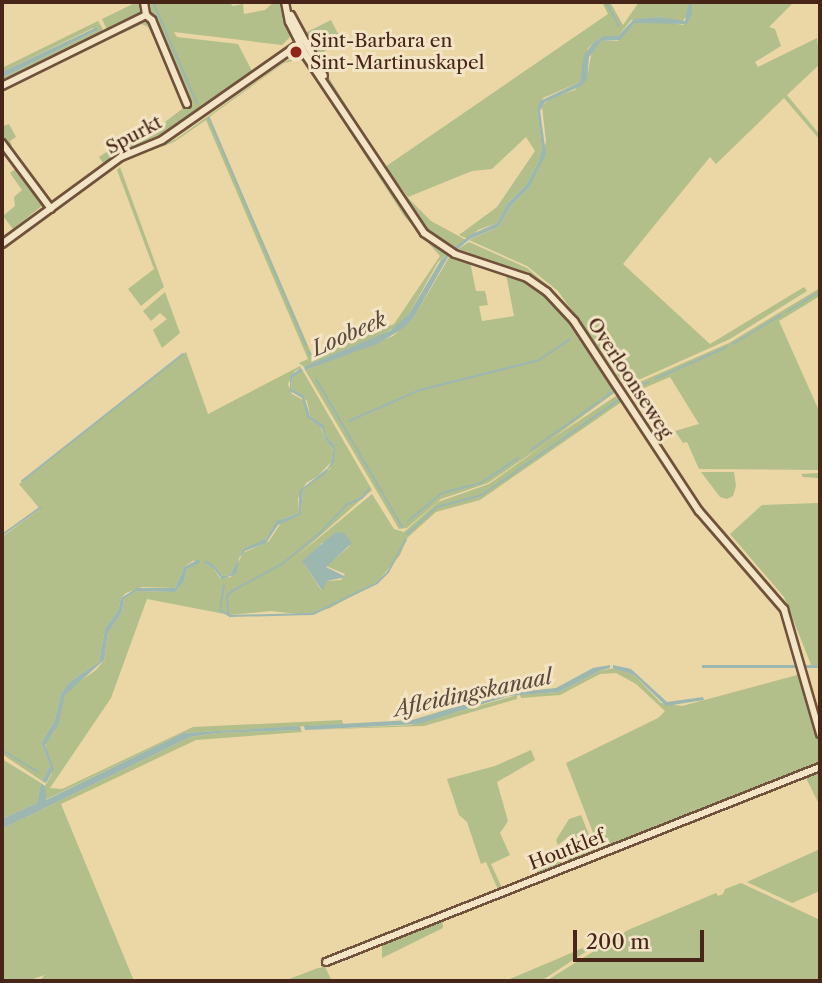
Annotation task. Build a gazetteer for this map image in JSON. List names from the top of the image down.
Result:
{
  "streets": {
    "street": ["Spurkt", "Overloonseweg", "Houtklef"]
  },
  "crossings": [
    ["Spurkt", "Overloonseweg"]
  ],
  "water": ["Loobeek", "Afleidingskanaal"],
  "places": ["Sint-Barbara en Sint-Martinuskapel"],
  "scale_bar": "200 m"
}
